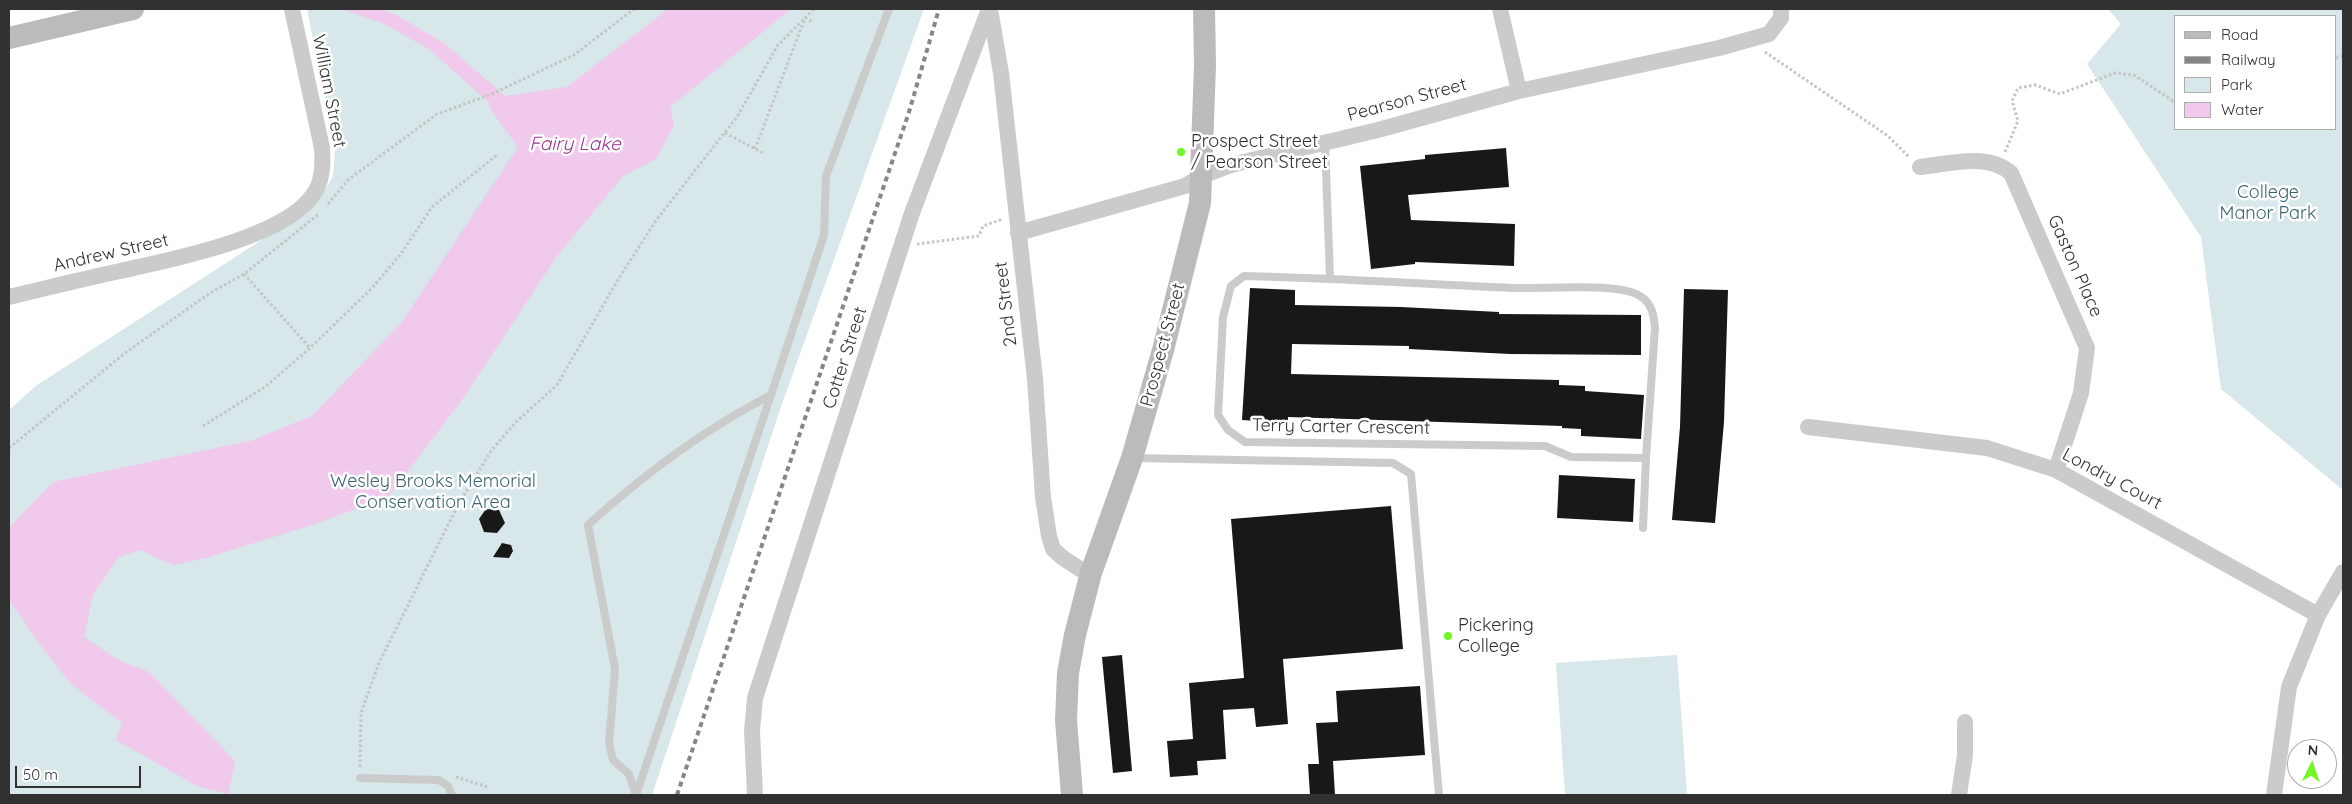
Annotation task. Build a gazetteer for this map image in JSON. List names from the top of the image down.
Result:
{
  "streets": {
    "main road": ["Prospect Street"],
    "street": [
      "William Street",
      "Pearson Street",
      "Andrew Street",
      "Gaston Place",
      "2nd Street",
      "Cotter Street",
      "Londry Court"
    ],
    "lane": ["Terry Carter Crescent"]
  },
  "crossings": [
    ["William Street", "Andrew Street"],
    ["Pearson Street", "2nd Street"],
    ["Pearson Street", "Prospect Street"],
    ["Gaston Place", "Londry Court"],
    ["2nd Street", "Prospect Street"],
    ["2nd Street", "Cotter Street"]
  ],
  "water": ["Fairy Lake"],
  "parks": ["College Manor Park", "Wesley Brooks Memorial Conservation Area"],
  "places": ["Prospect Street / Pearson Street", "Pickering College"],
  "legend": [
    "Road",
    "Railway",
    "Park",
    "Water"
  ],
  "scale_bar": "50 m",
  "north": "top"
}
